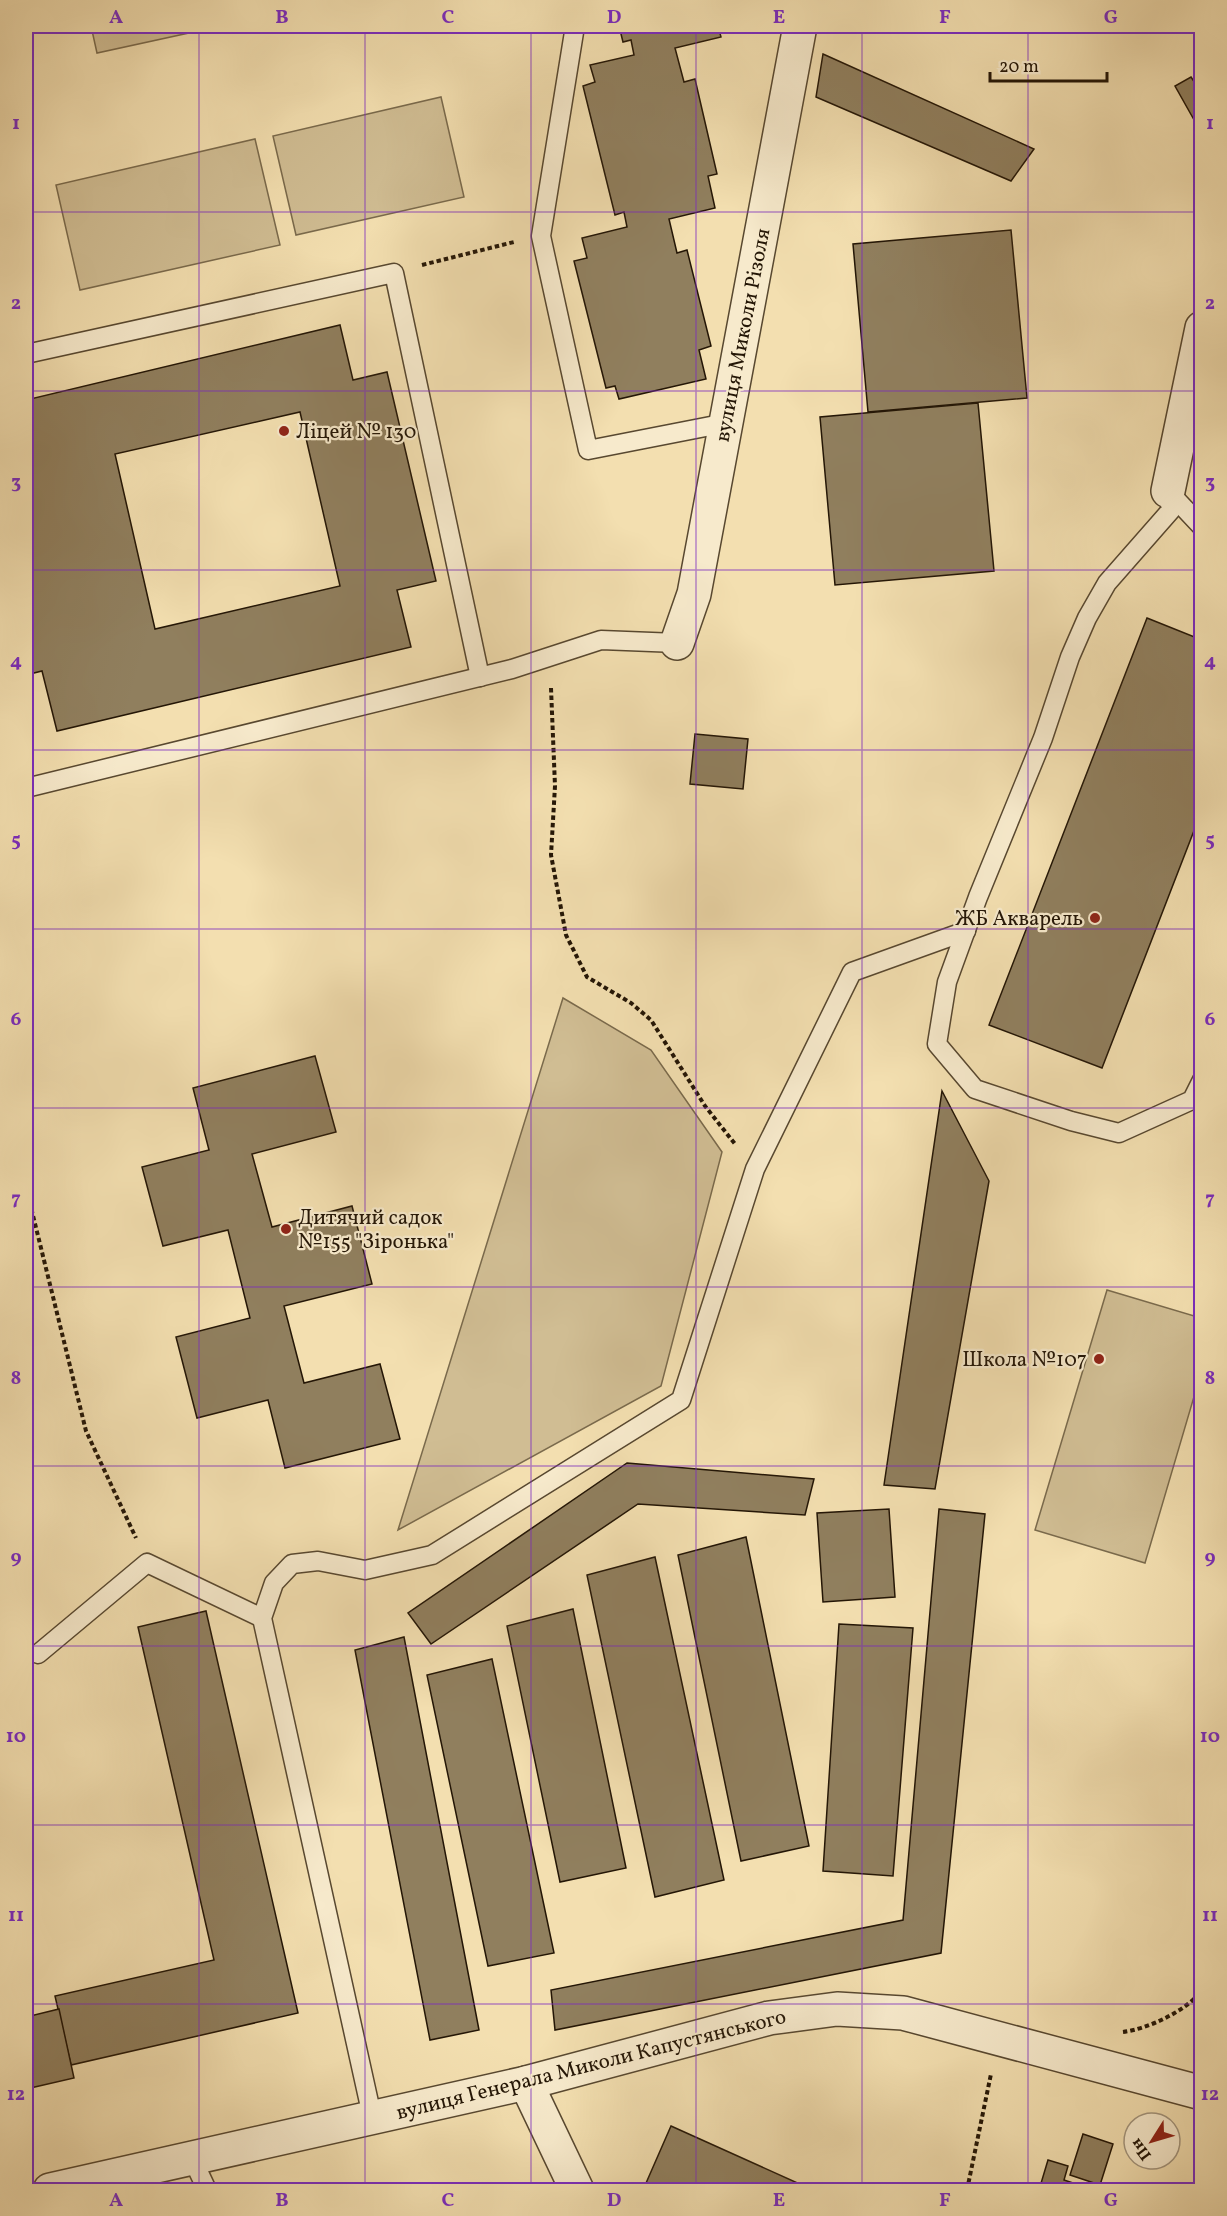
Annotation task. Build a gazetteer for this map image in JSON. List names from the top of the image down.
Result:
{
  "streets": {
    "street": ["вулиця Миколи Різоля", "вулиця Генерала Миколи Капустянського"]
  },
  "places": [
    "Ліцей № 130",
    "ЖБ Акварель",
    "Дитячий садок №155 \"Зіронька\"",
    "Школа №107"
  ],
  "scale_bar": "20 m",
  "north": "bottom left",
  "grid": {
    "columns": [
      "A",
      "B",
      "C",
      "D",
      "E",
      "F",
      "G"
    ],
    "rows": [
      "1",
      "2",
      "3",
      "4",
      "5",
      "6",
      "7",
      "8",
      "9",
      "10",
      "11",
      "12"
    ]
  }
}
